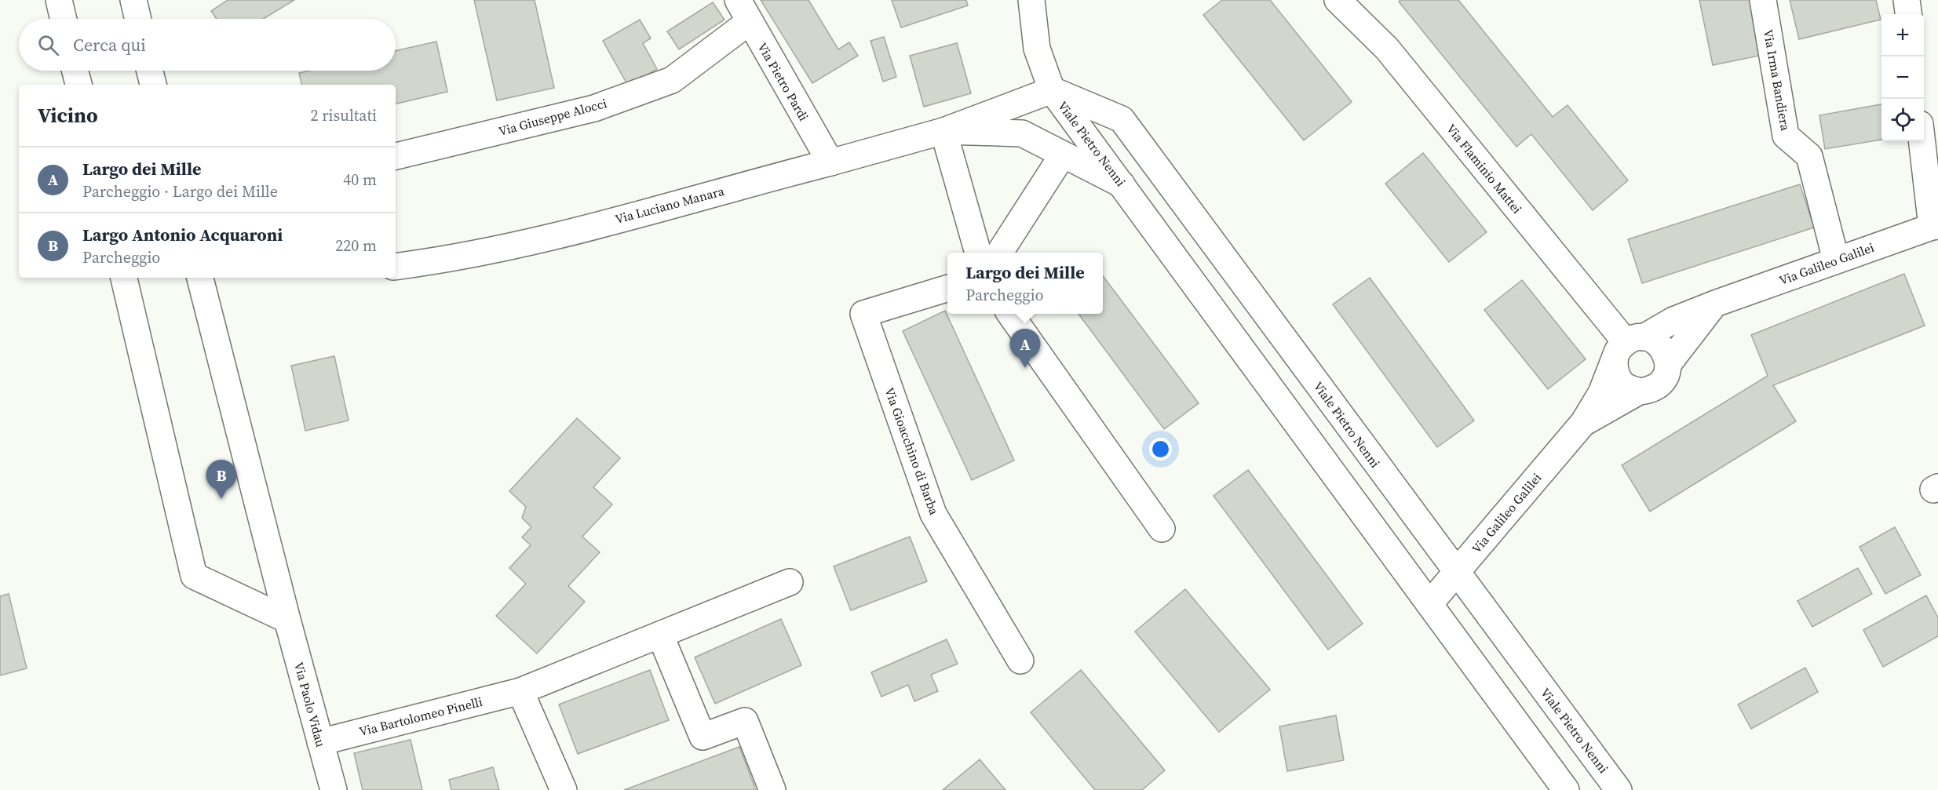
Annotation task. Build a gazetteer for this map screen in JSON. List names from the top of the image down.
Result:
{
  "streets": {
    "street": [
      "Via Irma Bandiera",
      "Via Pietro Pardi",
      "Via Giuseppe Alocci",
      "Viale Pietro Nenni",
      "Via Flaminio Mattei",
      "Via Luciano Manara",
      "Via Galileo Galilei",
      "Via Gioacchino di Barba",
      "Via Paolo Vidau",
      "Via Bartolomeo Pinelli"
    ]
  },
  "crossings": [
    ["Via Irma Bandiera", "Via Galileo Galilei"],
    ["Via Pietro Pardi", "Via Giuseppe Alocci"],
    ["Via Pietro Pardi", "Via Luciano Manara"],
    ["Viale Pietro Nenni", "Via Galileo Galilei"],
    ["Via Flaminio Mattei", "Via Galileo Galilei"],
    ["Via Paolo Vidau", "Via Bartolomeo Pinelli"]
  ],
  "page": {
    "map_buttons": ["+", "−"],
    "search": "Cerca qui",
    "heading": ["Vicino", "2 risultati"],
    "list": [
      {
        "mark": "A",
        "name": "Largo dei Mille",
        "note": "Parcheggio · Largo dei Mille",
        "value": "40 m"
      },
      {
        "mark": "B",
        "name": "Largo Antonio Acquaroni",
        "note": "Parcheggio",
        "value": "220 m"
      }
    ],
    "popup": ["Largo dei Mille", "Parcheggio"],
    "pins": ["A", "B"]
  }
}
